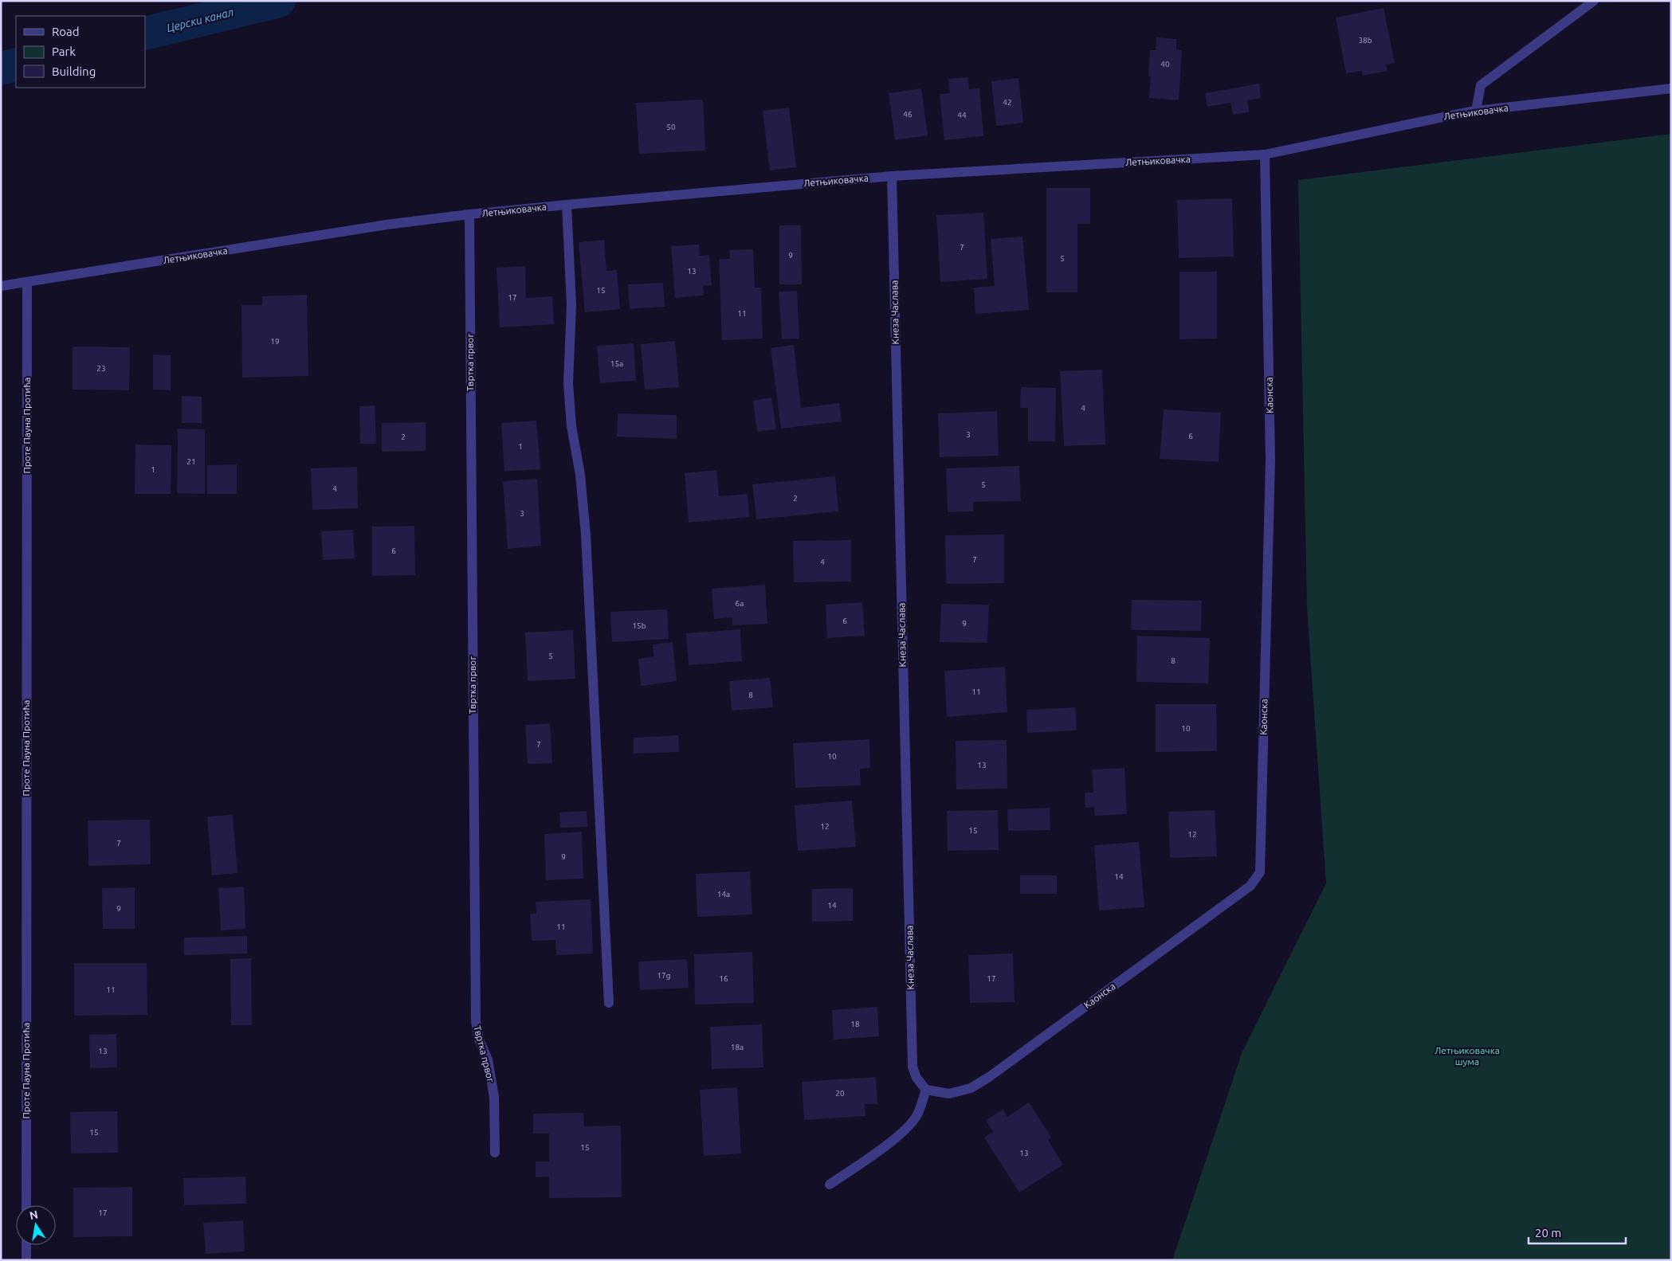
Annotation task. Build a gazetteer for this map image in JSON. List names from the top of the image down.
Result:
{
  "streets": {
    "street": [
      "Летњиковачка",
      "Кнеза Часлава",
      "Твртка првог",
      "Каонска",
      "Проте Пауна Протића"
    ]
  },
  "crossings": [
    ["Летњиковачка", "Кнеза Часлава"],
    ["Летњиковачка", "Твртка првог"],
    ["Летњиковачка", "Каонска"],
    ["Летњиковачка", "Проте Пауна Протића"],
    ["Кнеза Часлава", "Каонска"]
  ],
  "water": ["Церски канал"],
  "parks": ["Летњиковачка шума"],
  "house_numbers": [
    "38b",
    "40",
    "42",
    "46",
    "44",
    "50",
    "7",
    "9",
    "5",
    "13",
    "15",
    "17",
    "11",
    "19",
    "15a",
    "23",
    "4",
    "3",
    "6",
    "2",
    "1",
    "21",
    "1",
    "5",
    "4",
    "2",
    "3",
    "6",
    "7",
    "4",
    "6a",
    "6",
    "9",
    "15b",
    "5",
    "8",
    "11",
    "8",
    "10",
    "7",
    "10",
    "13",
    "12",
    "15",
    "12",
    "7",
    "9",
    "14",
    "14a",
    "14",
    "9",
    "11",
    "17g",
    "16",
    "17",
    "11",
    "18",
    "18a",
    "13",
    "20",
    "15",
    "15",
    "13",
    "17"
  ],
  "legend": ["Road", "Park", "Building"],
  "scale_bar": "20 m",
  "north": "top"
}
